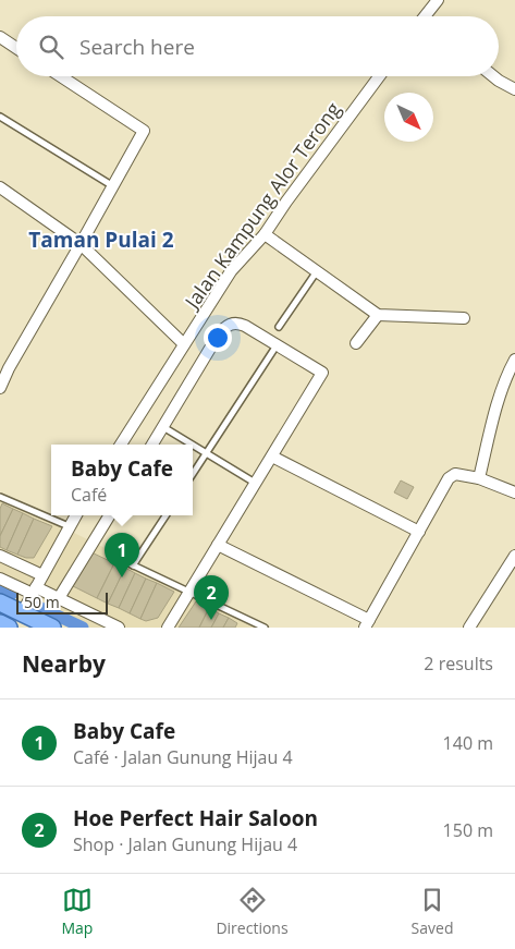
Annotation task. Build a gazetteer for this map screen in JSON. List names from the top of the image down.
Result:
{
  "streets": {
    "street": ["Jalan Kampung Alor Terong"]
  },
  "districts": ["Taman Pulai 2"],
  "scale_bar": "50 m",
  "north": "bottom right",
  "page": {
    "search": "Search here",
    "popup": ["Baby Cafe", "Café"],
    "pins": ["1", "2"],
    "scale": "50 m",
    "heading": ["Nearby", "2 results"],
    "list": [
      {
        "mark": "1",
        "name": "Baby Cafe",
        "note": "Café · Jalan Gunung Hijau 4",
        "value": "140 m"
      },
      {
        "mark": "2",
        "name": "Hoe Perfect Hair Saloon",
        "note": "Shop · Jalan Gunung Hijau 4",
        "value": "150 m"
      }
    ],
    "nav": ["Map", "Directions", "Saved"]
  }
}
